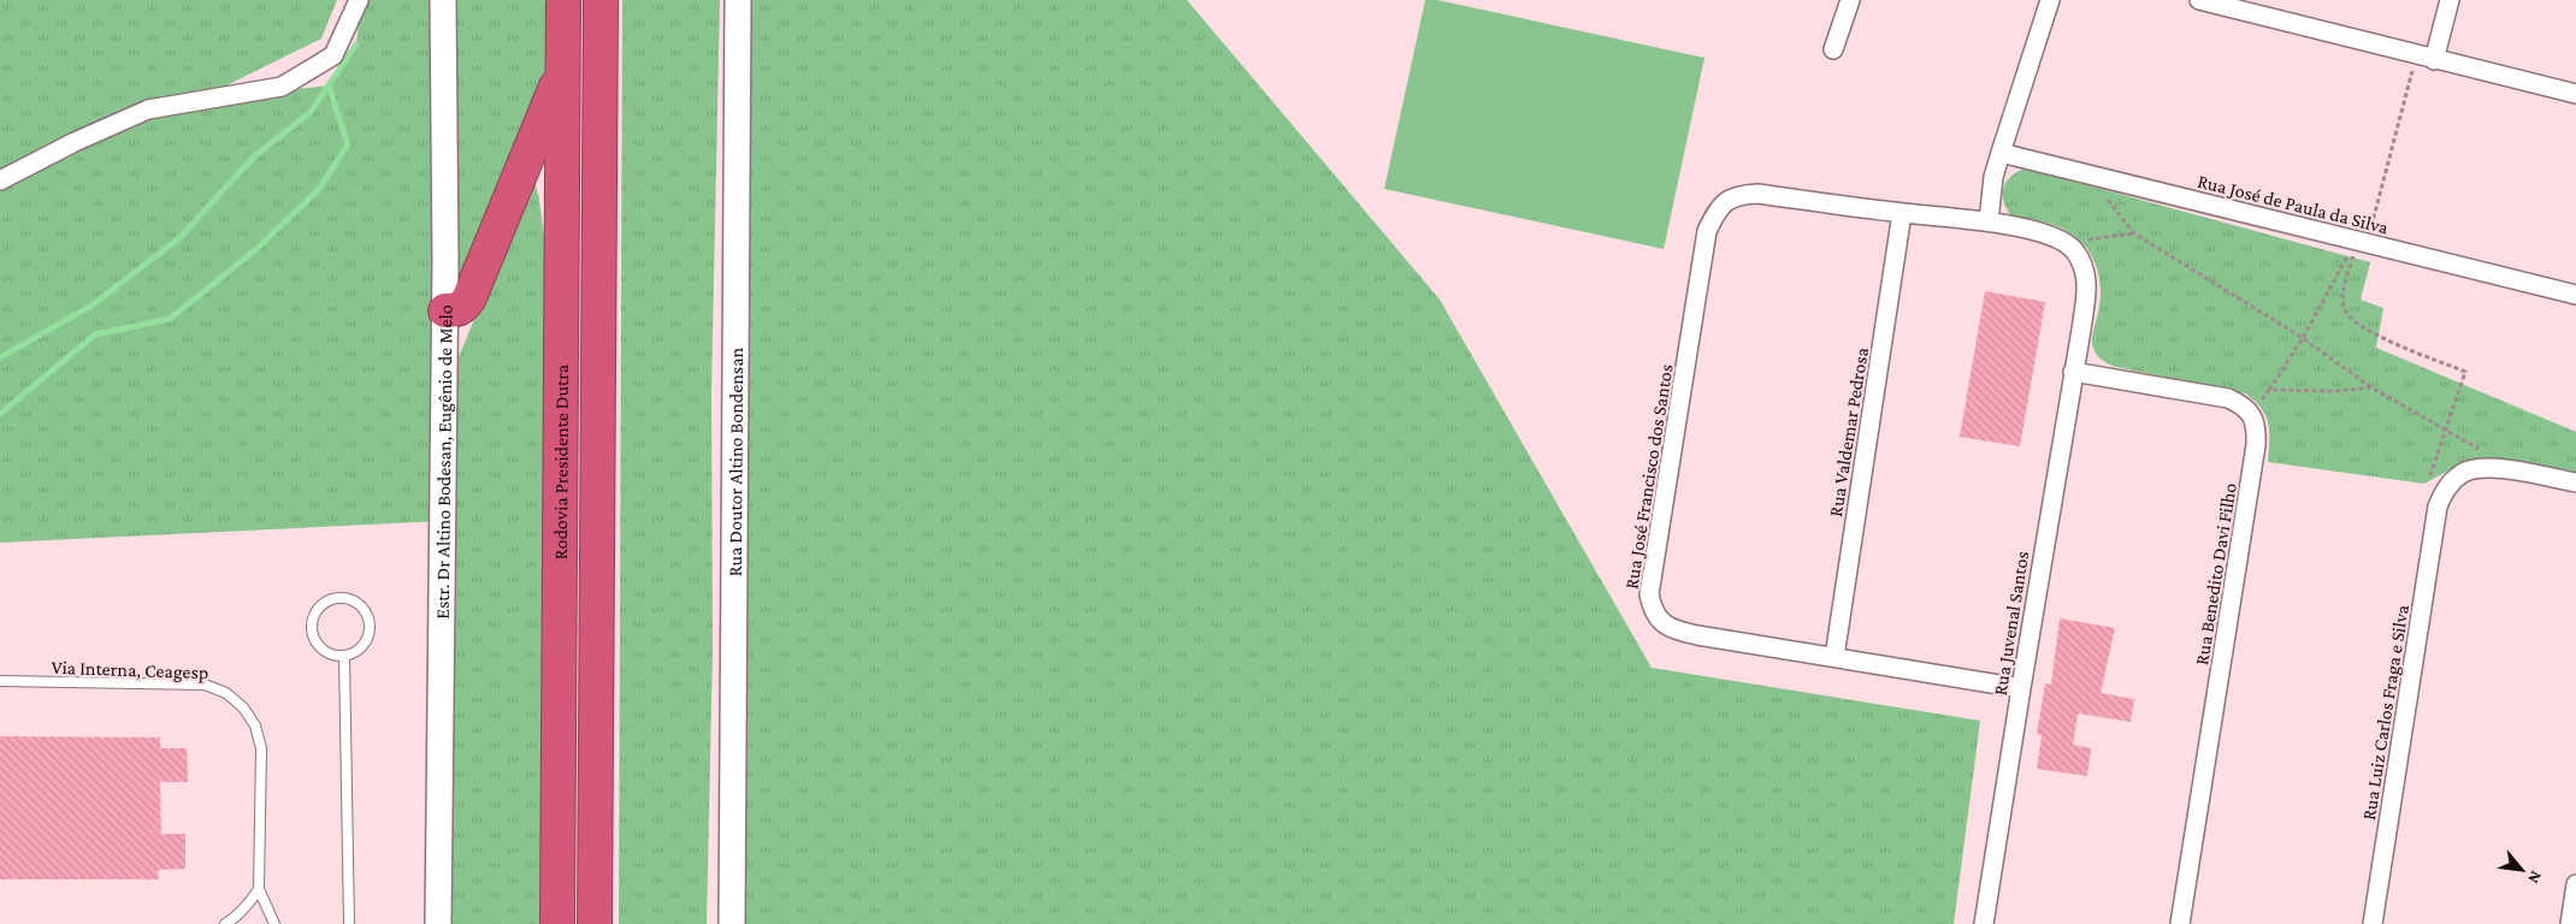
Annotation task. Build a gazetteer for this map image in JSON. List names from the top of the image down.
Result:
{
  "streets": {
    "highway": ["Rodovia Presidente Dutra"],
    "street": [
      "Rua José de Paula da Silva",
      "Rua Valdemar Pedrosa",
      "Estr. Dr Altino Bodesan, Eugênio de Melo",
      "Rua Doutor Altino Bondensan",
      "Rua José Francisco dos Santos",
      "Rua Benedito Davi Filho",
      "Rua Juvenal Santos",
      "Rua Luiz Carlos Fraga e Silva"
    ],
    "lane": ["Via Interna, Ceagesp"]
  },
  "crossings": [
    ["Rua Valdemar Pedrosa", "Rua José Francisco dos Santos"],
    ["Rua José Francisco dos Santos", "Rua Juvenal Santos"]
  ],
  "north": "bottom right"
}
